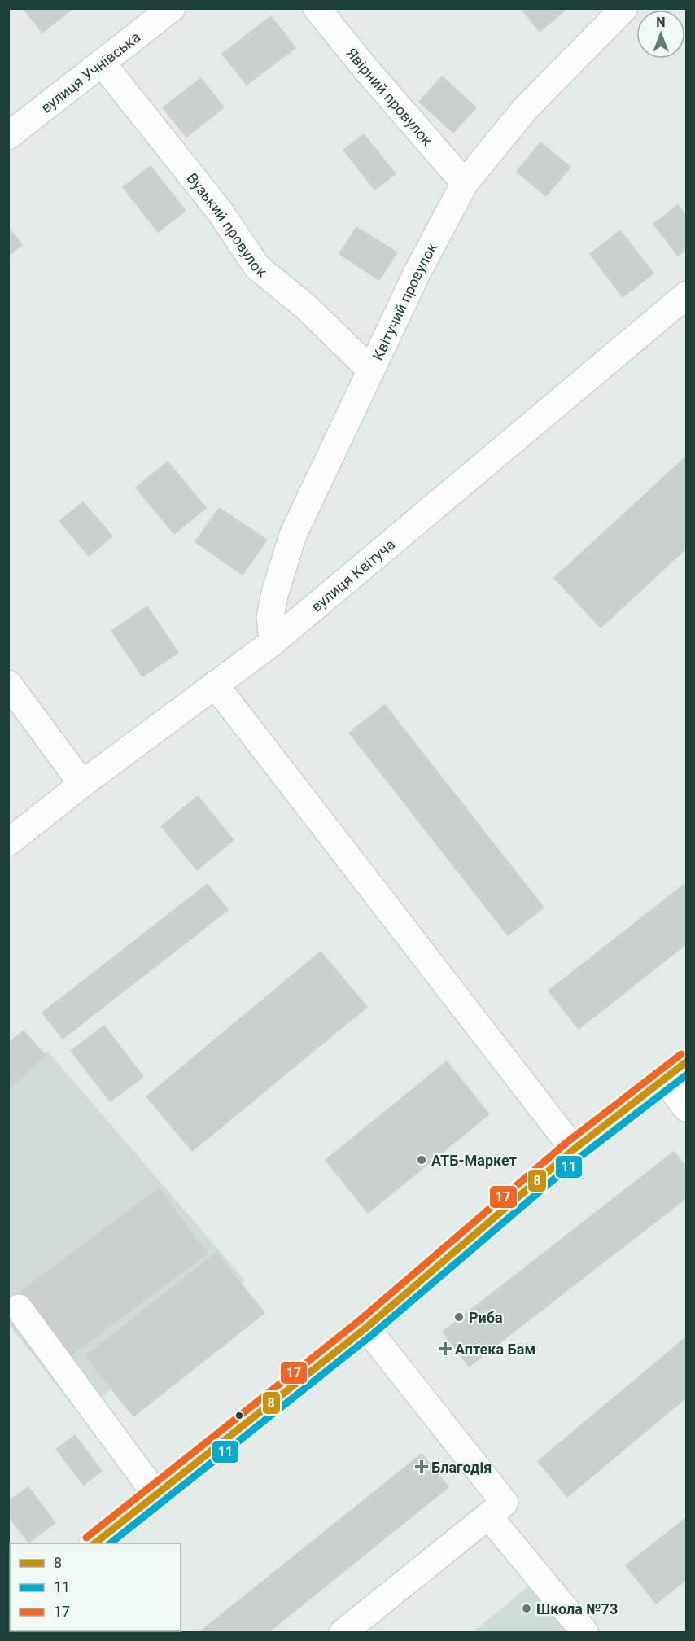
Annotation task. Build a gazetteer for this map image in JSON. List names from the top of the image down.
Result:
{
  "streets": {
    "street": [
      "вулиця Учнівська",
      "Явірний провулок",
      "Вузький провулок",
      "Квітучий провулок",
      "вулиця Квітуча"
    ]
  },
  "crossings": [
    ["вулиця Учнівська", "Вузький провулок"],
    ["Явірний провулок", "Квітучий провулок"],
    ["Вузький провулок", "Квітучий провулок"],
    ["Квітучий провулок", "вулиця Квітуча"]
  ],
  "places": {
    "other": ["АТБ-Маркет", "Риба", "Школа №73"],
    "health": ["Аптека Бам", "Благодія"]
  },
  "lines": ["transit line 17", "transit line 8", "transit line 11"],
  "legend": ["8", "11", "17"],
  "north": "top"
}
